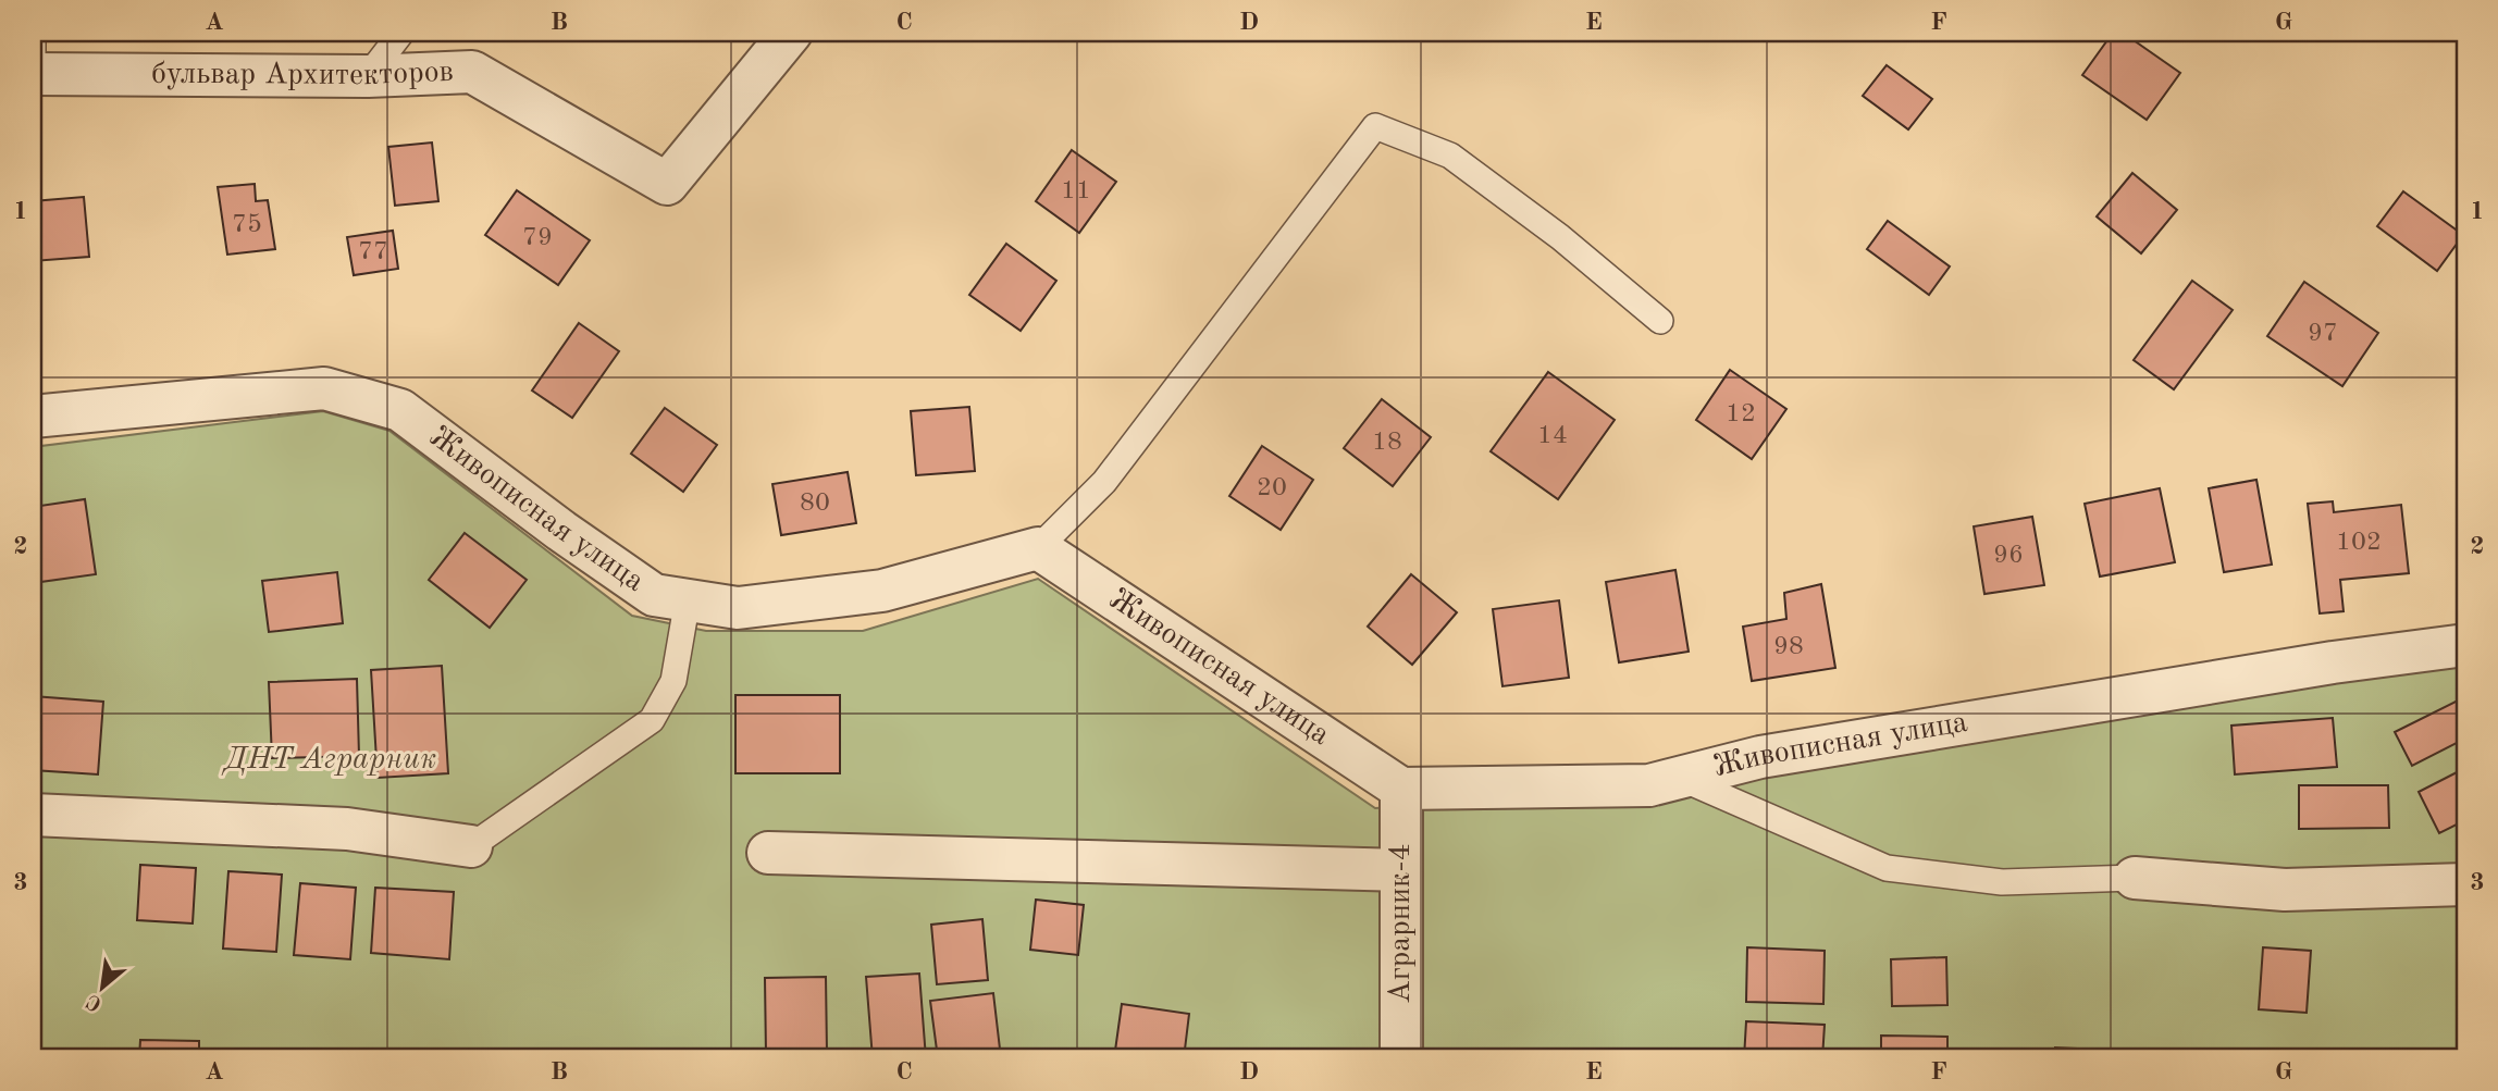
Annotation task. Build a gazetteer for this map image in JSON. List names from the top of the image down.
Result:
{
  "streets": {
    "street": ["бульвар Архитекторов", "Живописная улица", "Аграрник-4"]
  },
  "crossings": [
    ["Живописная улица", "Аграрник-4"]
  ],
  "parks": ["ДНТ Аграрник"],
  "house_numbers": [
    "11",
    "75",
    "79",
    "77",
    "97",
    "12",
    "14",
    "18",
    "20",
    "80",
    "102",
    "96",
    "98"
  ],
  "north": "bottom left",
  "grid": {
    "columns": [
      "A",
      "B",
      "C",
      "D",
      "E",
      "F",
      "G"
    ],
    "rows": ["1", "2", "3"]
  }
}
